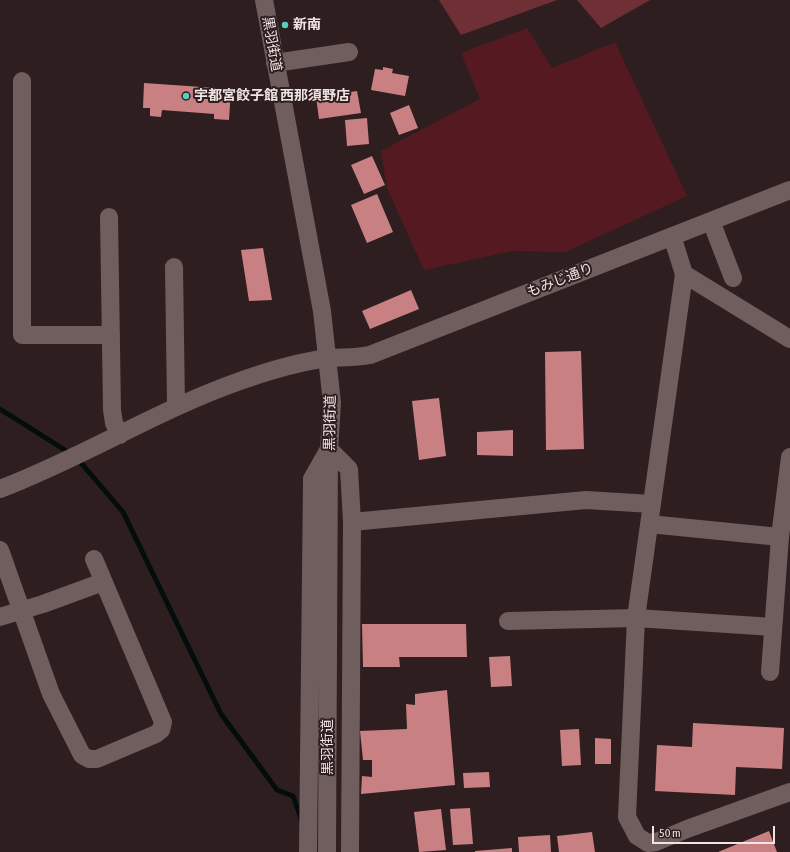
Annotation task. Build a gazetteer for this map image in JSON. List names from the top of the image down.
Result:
{
  "streets": {
    "street": ["黒羽街道", "もみじ通り"]
  },
  "crossings": [
    ["黒羽街道", "もみじ通り"]
  ],
  "places": ["新南", "宇都宮餃子館 西那須野店"],
  "scale_bar": "50 m"
}
